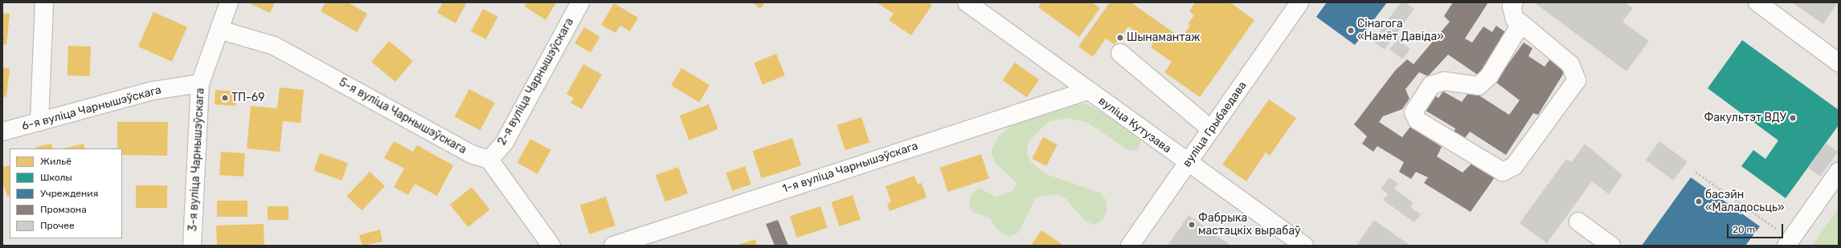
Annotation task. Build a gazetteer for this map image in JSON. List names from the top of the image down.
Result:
{
  "streets": {
    "street": [
      "2-я вуліца Чарнышэўскага",
      "6-я вуліца Чарнышэўскага",
      "5-я вуліца Чарнышэўскага",
      "вуліца Грыбаедава",
      "вуліца Кутузава",
      "3-я вуліца Чарнышэўскага",
      "1-я вуліца Чарнышэўскага"
    ]
  },
  "crossings": [
    ["2-я вуліца Чарнышэўскага", "5-я вуліца Чарнышэўскага"],
    ["6-я вуліца Чарнышэўскага", "3-я вуліца Чарнышэўскага"],
    ["5-я вуліца Чарнышэўскага", "3-я вуліца Чарнышэўскага"],
    ["вуліца Грыбаедава", "вуліца Кутузава"],
    ["вуліца Кутузава", "1-я вуліца Чарнышэўскага"]
  ],
  "places": [
    "Сінагога «Намёт Давіда»",
    "Шынамантаж",
    "ТП-69",
    "Факультэт ВДУ",
    "басэйн «Маладосьць»",
    "Фабрыка мастацкіх вырабаў"
  ],
  "legend": [
    "Жильё",
    "Школы",
    "Учреждения",
    "Промзона",
    "Прочее"
  ],
  "scale_bar": "20 m"
}
